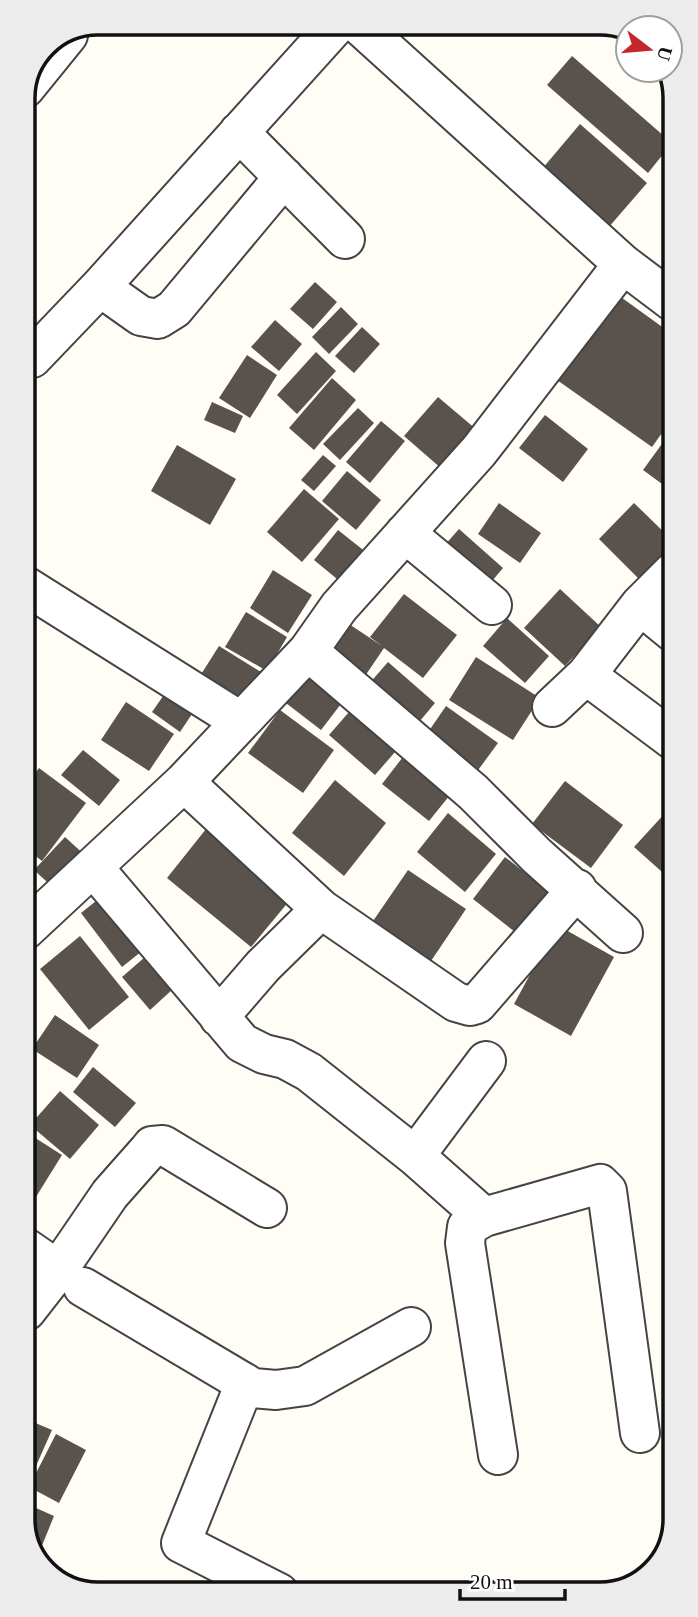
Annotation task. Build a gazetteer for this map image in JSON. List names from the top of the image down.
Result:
{
  "scale_bar": "20 m",
  "north": "right"
}
